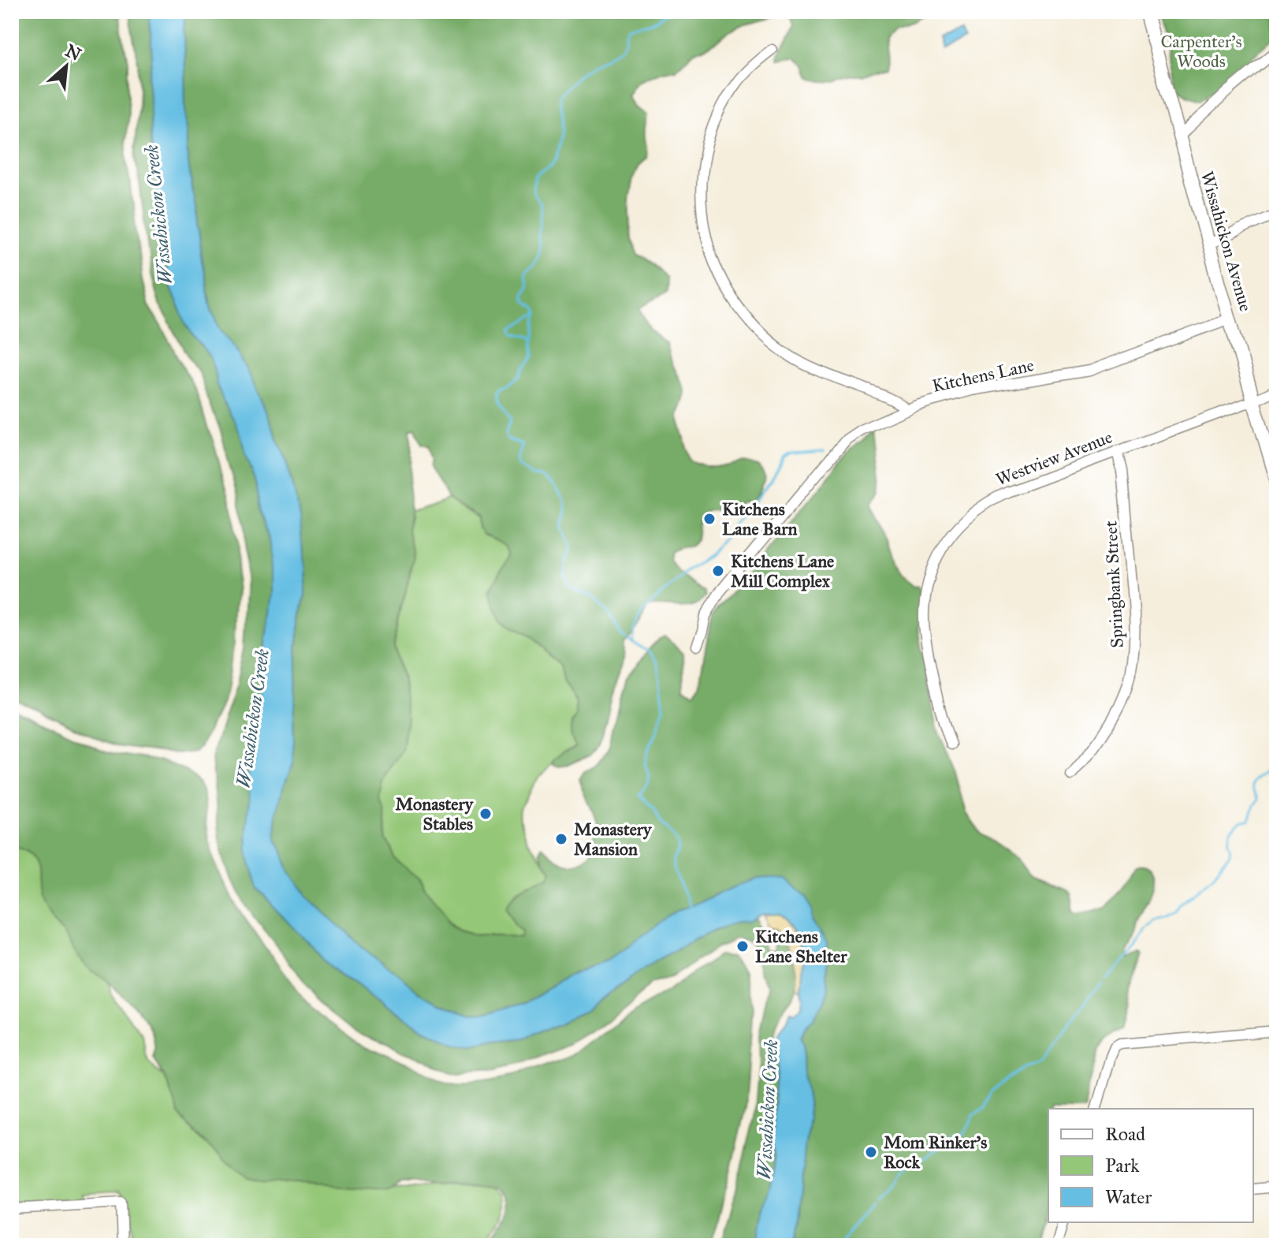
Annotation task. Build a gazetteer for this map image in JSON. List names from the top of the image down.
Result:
{
  "streets": {
    "street": [
      "Wissahickon Avenue",
      "Kitchens Lane",
      "Westview Avenue",
      "Springbank Street"
    ]
  },
  "crossings": [
    ["Wissahickon Avenue", "Kitchens Lane"],
    ["Wissahickon Avenue", "Westview Avenue"],
    ["Westview Avenue", "Springbank Street"]
  ],
  "water": ["Wissahickon Creek"],
  "parks": ["Carpenter's Woods"],
  "places": [
    "Kitchens Lane Barn",
    "Kitchens Lane Mill Complex",
    "Monastery Stables",
    "Monastery Mansion",
    "Kitchens Lane Shelter",
    "Mom Rinker's Rock"
  ],
  "legend": ["Road", "Park", "Water"],
  "north": "top right"
}
